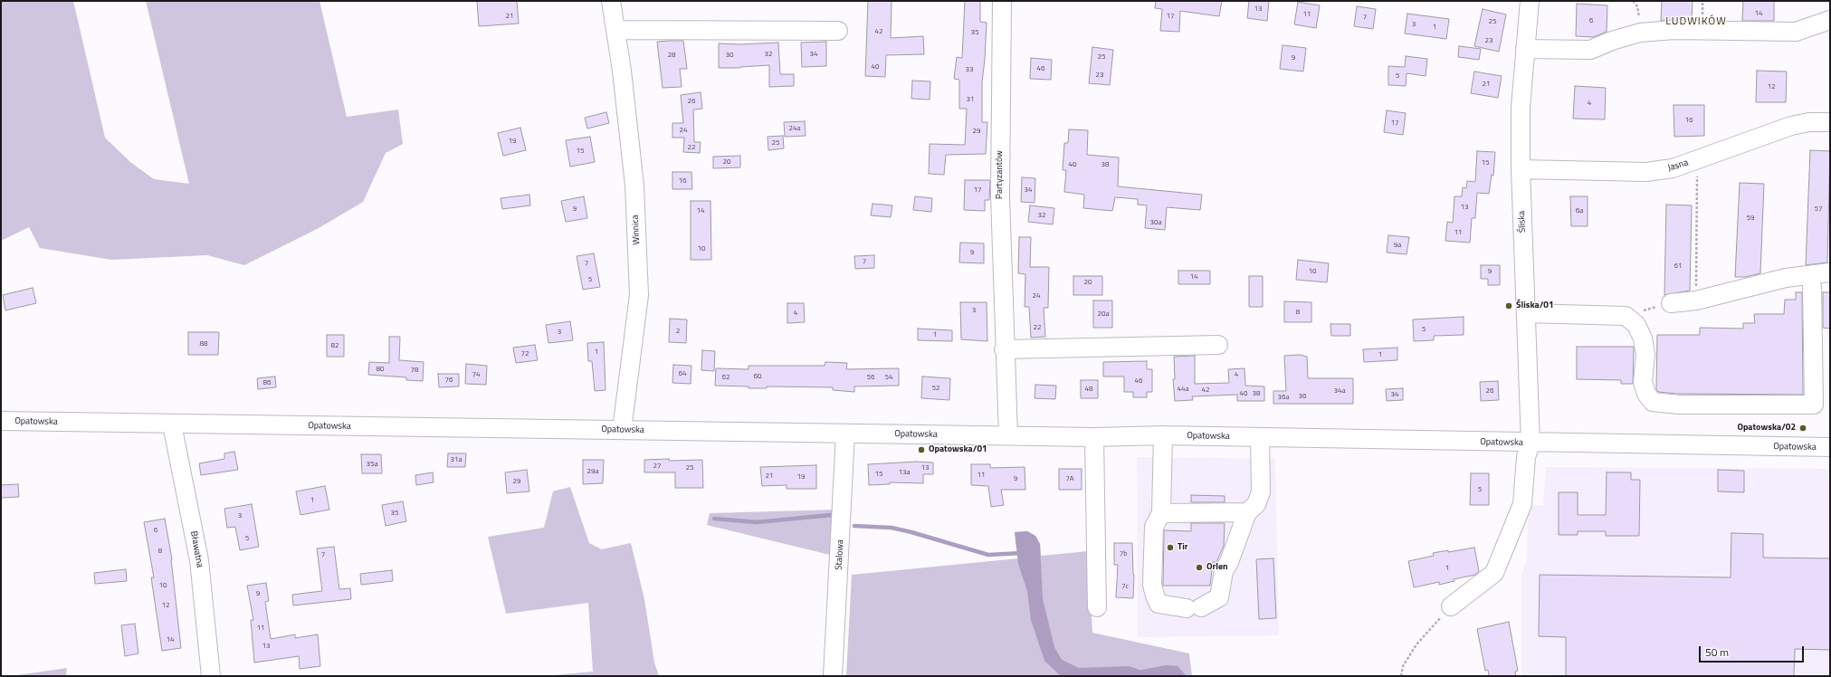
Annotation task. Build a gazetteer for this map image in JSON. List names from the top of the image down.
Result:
{
  "streets": {
    "street": [
      "Jasna",
      "Partyzantów",
      "Śliska",
      "Winnica",
      "Opatowska",
      "Bławatna",
      "Stalowa"
    ]
  },
  "crossings": [
    ["Jasna", "Śliska"],
    ["Partyzantów", "Opatowska"],
    ["Śliska", "Opatowska"],
    ["Winnica", "Opatowska"],
    ["Opatowska", "Bławatna"],
    ["Opatowska", "Stalowa"]
  ],
  "districts": ["LUDWIKÓW"],
  "places": [
    "Śliska/01",
    "Opatowska/02",
    "Opatowska/01",
    "Tir",
    "Orlen"
  ],
  "house_numbers": [
    "13",
    "14",
    "11",
    "21",
    "17",
    "7",
    "6",
    "25",
    "3",
    "1",
    "42",
    "35",
    "23",
    "32",
    "34",
    "28",
    "30",
    "25",
    "9",
    "40",
    "46",
    "33",
    "23",
    "5",
    "21",
    "12",
    "31",
    "26",
    "4",
    "16",
    "17",
    "24a",
    "24",
    "29",
    "19",
    "25",
    "22",
    "15",
    "20",
    "15",
    "40",
    "38",
    "16",
    "17",
    "34",
    "13",
    "9",
    "57",
    "14",
    "6a",
    "32",
    "59",
    "30a",
    "11",
    "9a",
    "10",
    "9",
    "7",
    "7",
    "61",
    "10",
    "9",
    "14",
    "5",
    "20",
    "24",
    "3",
    "8",
    "4",
    "20a",
    "22",
    "5",
    "2",
    "3",
    "1",
    "88",
    "82",
    "1",
    "72",
    "1",
    "80",
    "78",
    "64",
    "74",
    "4",
    "60",
    "62",
    "56",
    "54",
    "76",
    "46",
    "86",
    "52",
    "48",
    "44a",
    "42",
    "34a",
    "26",
    "40",
    "38",
    "34",
    "36",
    "36a",
    "31a",
    "35a",
    "27",
    "25",
    "13",
    "29a",
    "13a",
    "15",
    "11",
    "21",
    "19",
    "9",
    "7A",
    "29",
    "5",
    "1",
    "35",
    "3",
    "6",
    "5",
    "8",
    "7b",
    "7",
    "1",
    "10",
    "7c",
    "9",
    "12",
    "11",
    "14",
    "13"
  ],
  "scale_bar": "50 m"
}
